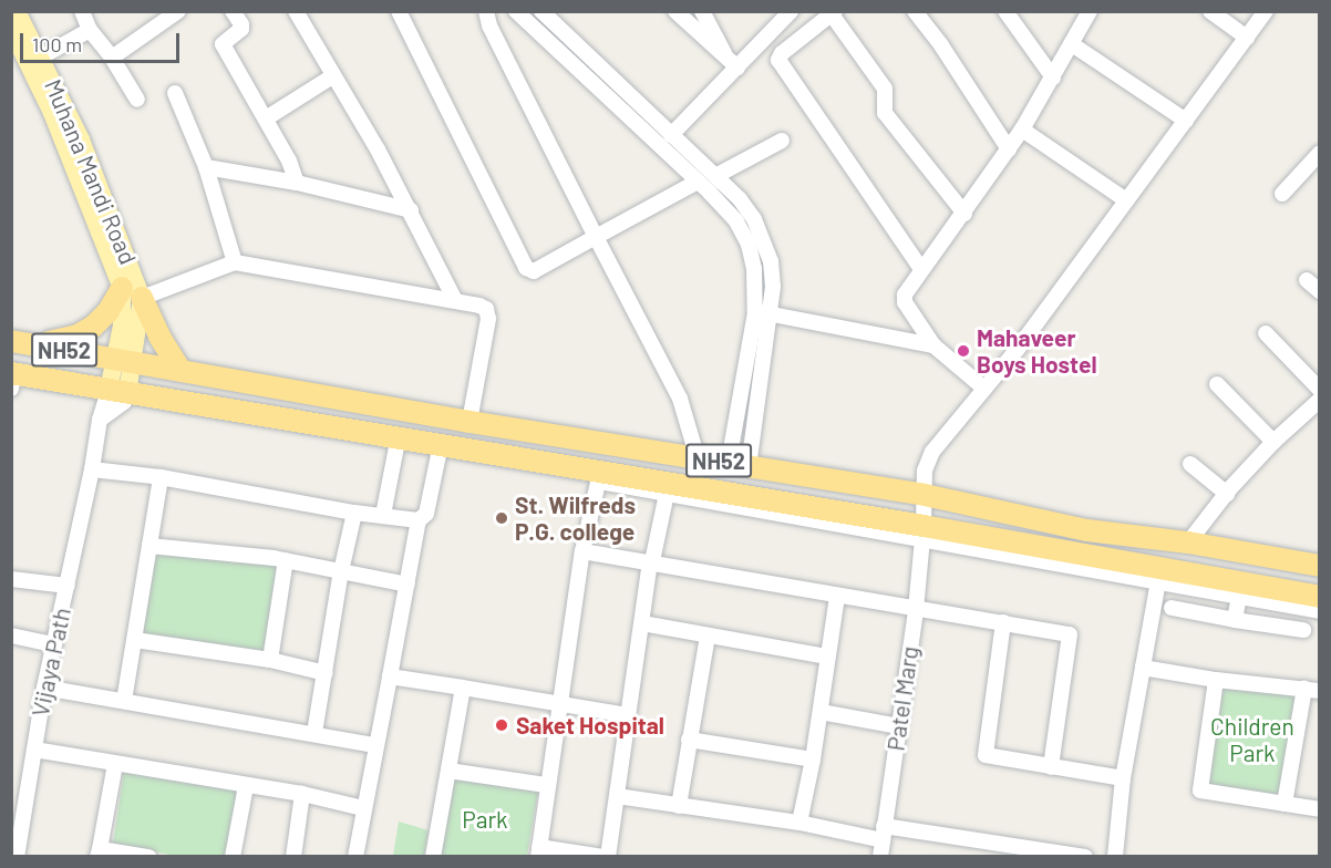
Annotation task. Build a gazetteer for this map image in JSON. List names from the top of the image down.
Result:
{
  "streets": {
    "highway": ["NH52"],
    "main road": ["Muhana Mandi Road"],
    "street": ["Vijaya Path", "Patel Marg"]
  },
  "crossings": [
    ["NH52", "Vijaya Path"],
    ["NH52", "Patel Marg"]
  ],
  "parks": ["Children Park", "Park"],
  "places": ["Mahaveer Boys Hostel", "St. Wilfreds P.G. college", "Saket Hospital"],
  "scale_bar": "100 m"
}
